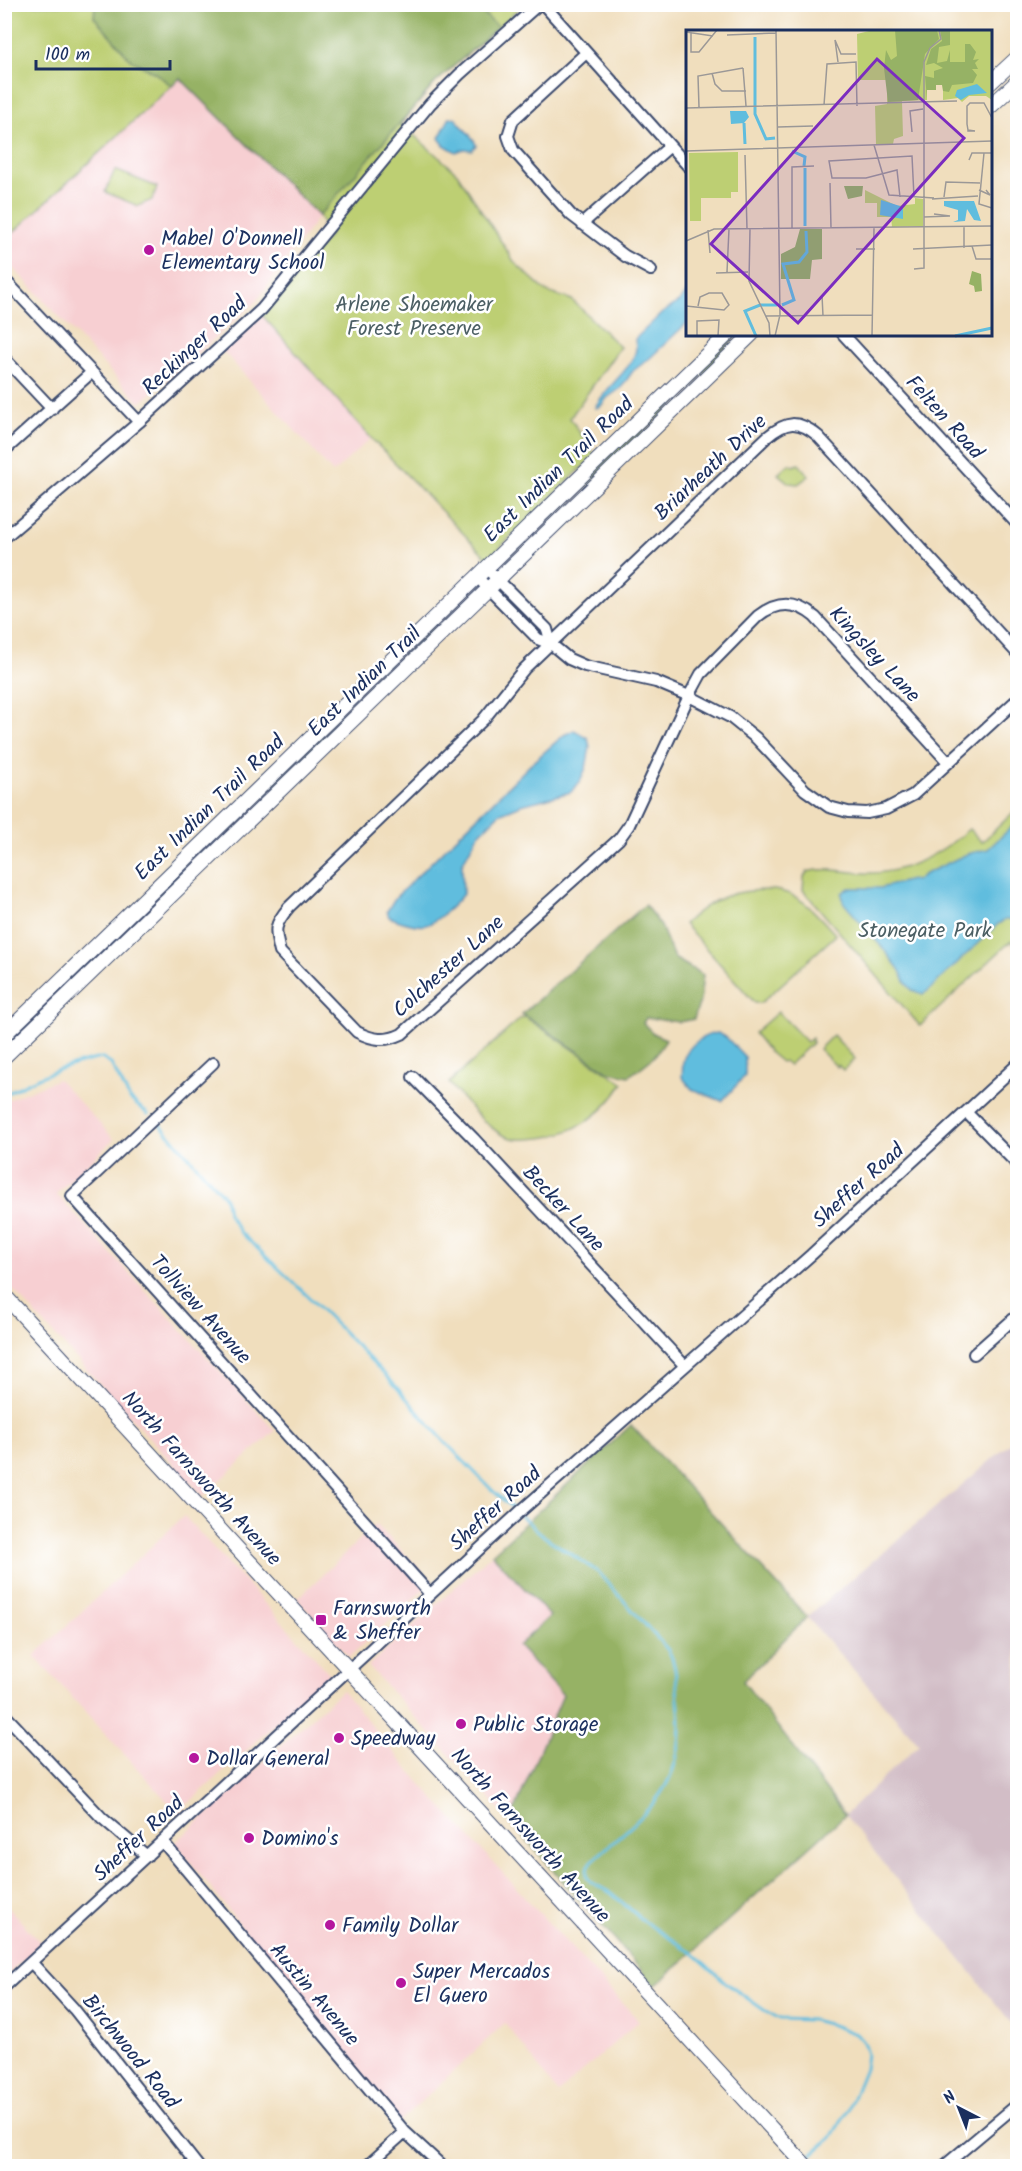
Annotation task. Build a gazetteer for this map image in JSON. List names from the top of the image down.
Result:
{
  "streets": {
    "main road": ["East Indian Trail Road", "East Indian Trail", "North Farnsworth Avenue"],
    "street": [
      "Reckinger Road",
      "Felten Road",
      "Briarheath Drive",
      "Kingsley Lane",
      "Colchester Lane",
      "Sheffer Road",
      "Becker Lane",
      "Tollview Avenue",
      "Austin Avenue",
      "Birchwood Road"
    ]
  },
  "crossings": [
    ["Briarheath Drive", "Colchester Lane"],
    ["Kingsley Lane", "Colchester Lane"],
    ["Sheffer Road", "Becker Lane"],
    ["Sheffer Road", "Tollview Avenue"],
    ["Sheffer Road", "North Farnsworth Avenue"],
    ["Sheffer Road", "Austin Avenue"],
    ["Sheffer Road", "Birchwood Road"]
  ],
  "parks": ["Arlene Shoemaker Forest Preserve", "Stonegate Park"],
  "places": {
    "other": [
      "Mabel O'Donnell Elementary School",
      "Public Storage",
      "Speedway",
      "Dollar General",
      "Domino's",
      "Family Dollar",
      "Super Mercados El Guero"
    ],
    "transit": ["Farnsworth & Sheffer"]
  },
  "scale_bar": "100 m",
  "north": "top left"
}
